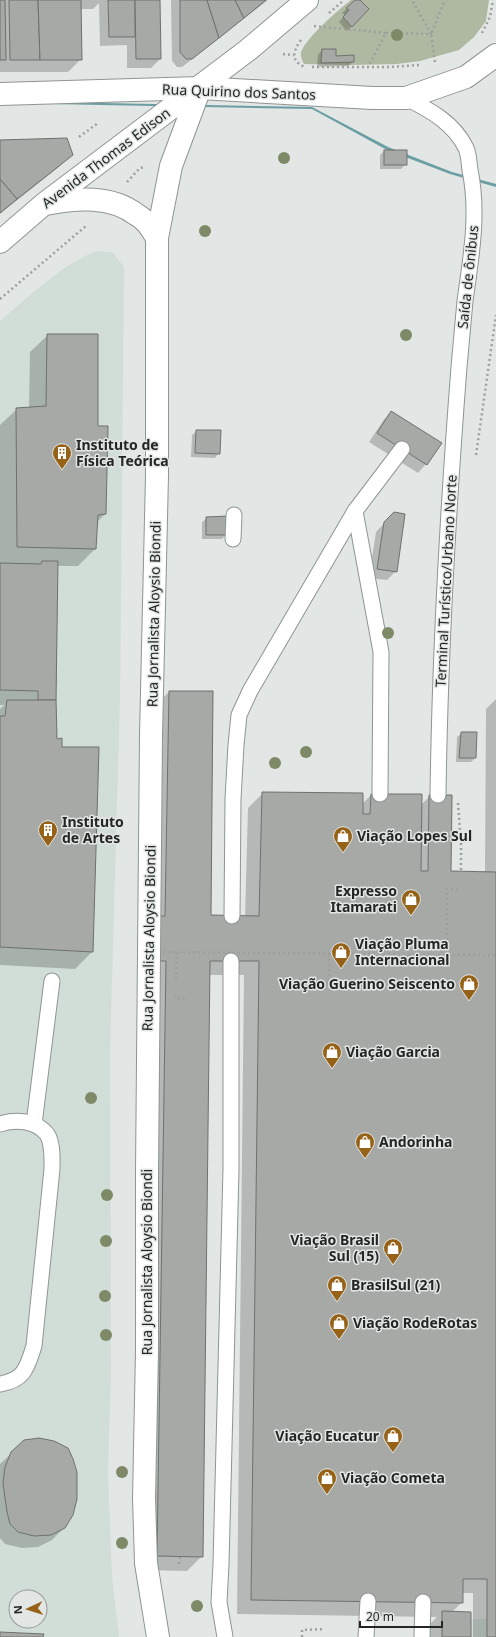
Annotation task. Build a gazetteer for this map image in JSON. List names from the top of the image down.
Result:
{
  "streets": {
    "street": ["Rua Quirino dos Santos", "Avenida Thomas Edison", "Rua Jornalista Aloysio Biondi"],
    "lane": ["Saída de ônibus", "Terminal Turístico/Urbano Norte"]
  },
  "crossings": [
    ["Rua Quirino dos Santos", "Avenida Thomas Edison"],
    ["Rua Quirino dos Santos", "Saída de ônibus"],
    ["Rua Quirino dos Santos", "Rua Jornalista Aloysio Biondi"],
    ["Avenida Thomas Edison", "Rua Jornalista Aloysio Biondi"],
    ["Saída de ônibus", "Terminal Turístico/Urbano Norte"]
  ],
  "places": {
    "building": ["Instituto de Física Teórica", "Instituto de Artes"],
    "shop": [
      "Viação Lopes Sul",
      "Expresso Itamarati",
      "Viação Pluma Internacional",
      "Viação Guerino Seiscento",
      "Viação Garcia",
      "Andorinha",
      "Viação Brasil Sul (15)",
      "BrasilSul (21)",
      "Viação RodeRotas",
      "Viação Eucatur",
      "Viação Cometa"
    ]
  },
  "scale_bar": "20 m",
  "north": "left"
}
